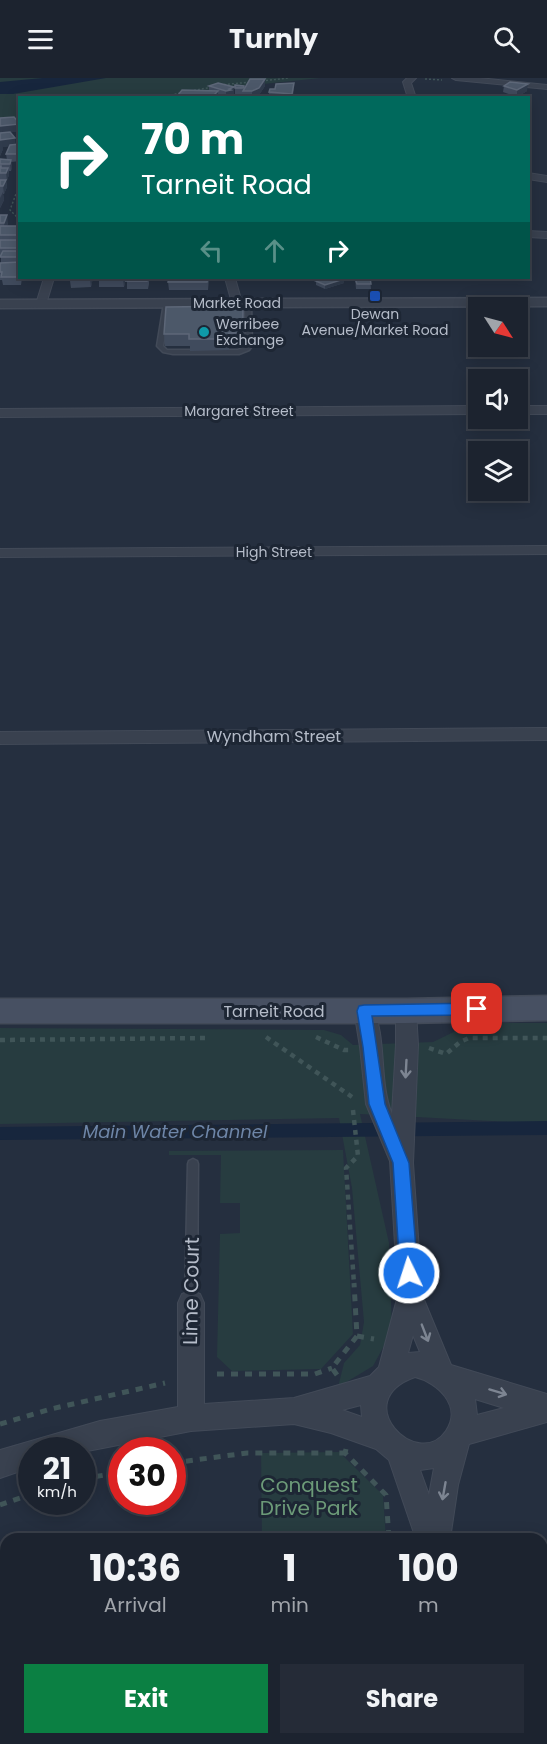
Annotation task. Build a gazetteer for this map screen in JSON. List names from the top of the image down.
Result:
{
  "streets": {
    "main road": ["Tarneit Road"],
    "street": [
      "Market Road",
      "Margaret Street",
      "High Street",
      "Wyndham Street",
      "Lime Court"
    ]
  },
  "water": ["Main Water Channel"],
  "parks": ["Conquest Drive Park"],
  "places": {
    "transit": ["Dewan Avenue/Market Road"],
    "other": ["Werribee Exchange"]
  },
  "north": "bottom right",
  "page": {
    "header": "Turnly",
    "turn": ["70 m", "Tarneit Road"],
    "speed": "21 km/h",
    "limit": "30",
    "eta": [
      "10:36",
      "Arrival",
      "1",
      "min",
      "100",
      "m"
    ],
    "buttons": ["Exit", "Share"]
  }
}
